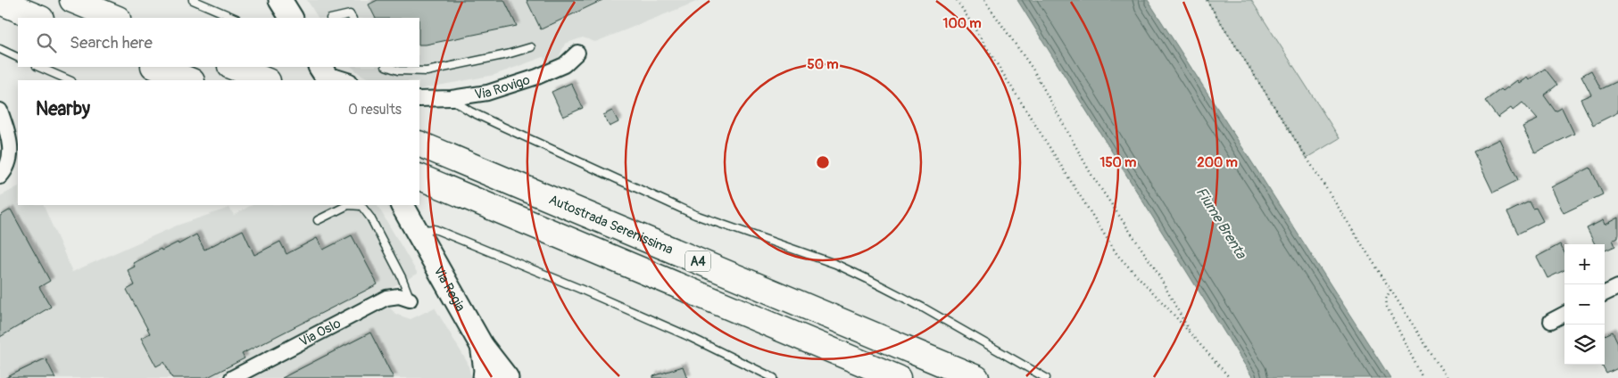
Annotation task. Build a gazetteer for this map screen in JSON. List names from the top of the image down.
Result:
{
  "streets": {
    "highway": ["Autostrada Serenissima", "A4"],
    "main road": ["Via Regia"],
    "street": ["Via Rovigo", "Via Oslo"]
  },
  "water": ["Fiume Brenta"],
  "page": {
    "search": "Search here",
    "heading": ["Nearby", "0 results"],
    "map_buttons": ["+", "−"]
  },
  "rings": [
    "100 m",
    "50 m",
    "150 m",
    "200 m"
  ]
}
